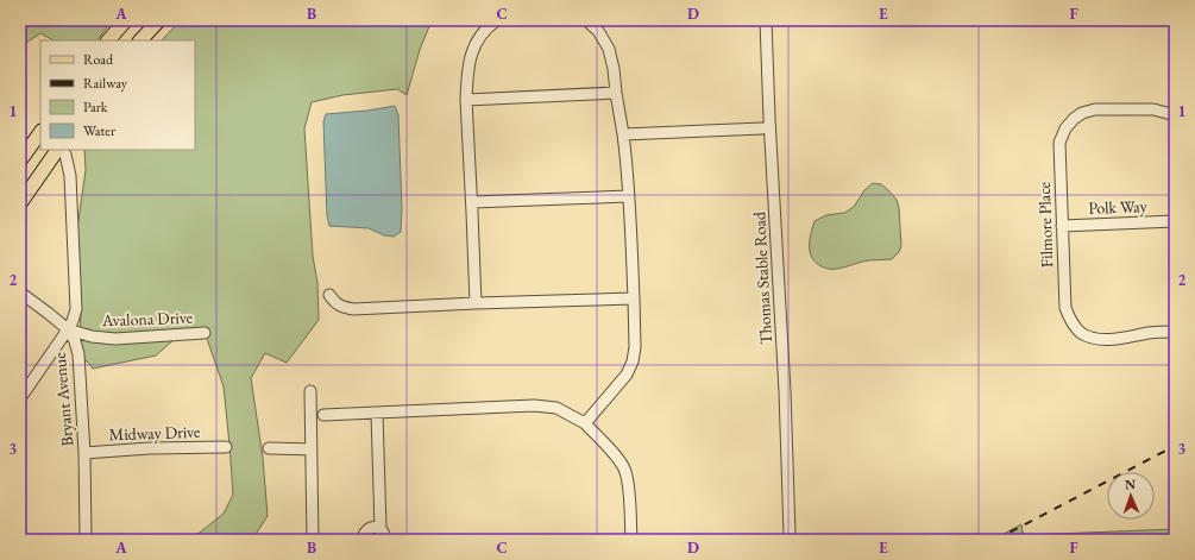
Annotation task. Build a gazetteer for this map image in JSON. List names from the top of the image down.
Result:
{
  "streets": {
    "street": [
      "Polk Way",
      "Filmore Place",
      "Thomas Stable Road",
      "Avalona Drive",
      "Bryant Avenue",
      "Midway Drive"
    ]
  },
  "crossings": [
    ["Polk Way", "Filmore Place"],
    ["Avalona Drive", "Bryant Avenue"],
    ["Bryant Avenue", "Midway Drive"]
  ],
  "legend": [
    "Road",
    "Railway",
    "Park",
    "Water"
  ],
  "north": "top",
  "grid": {
    "columns": [
      "A",
      "B",
      "C",
      "D",
      "E",
      "F"
    ],
    "rows": ["1", "2", "3"]
  }
}
